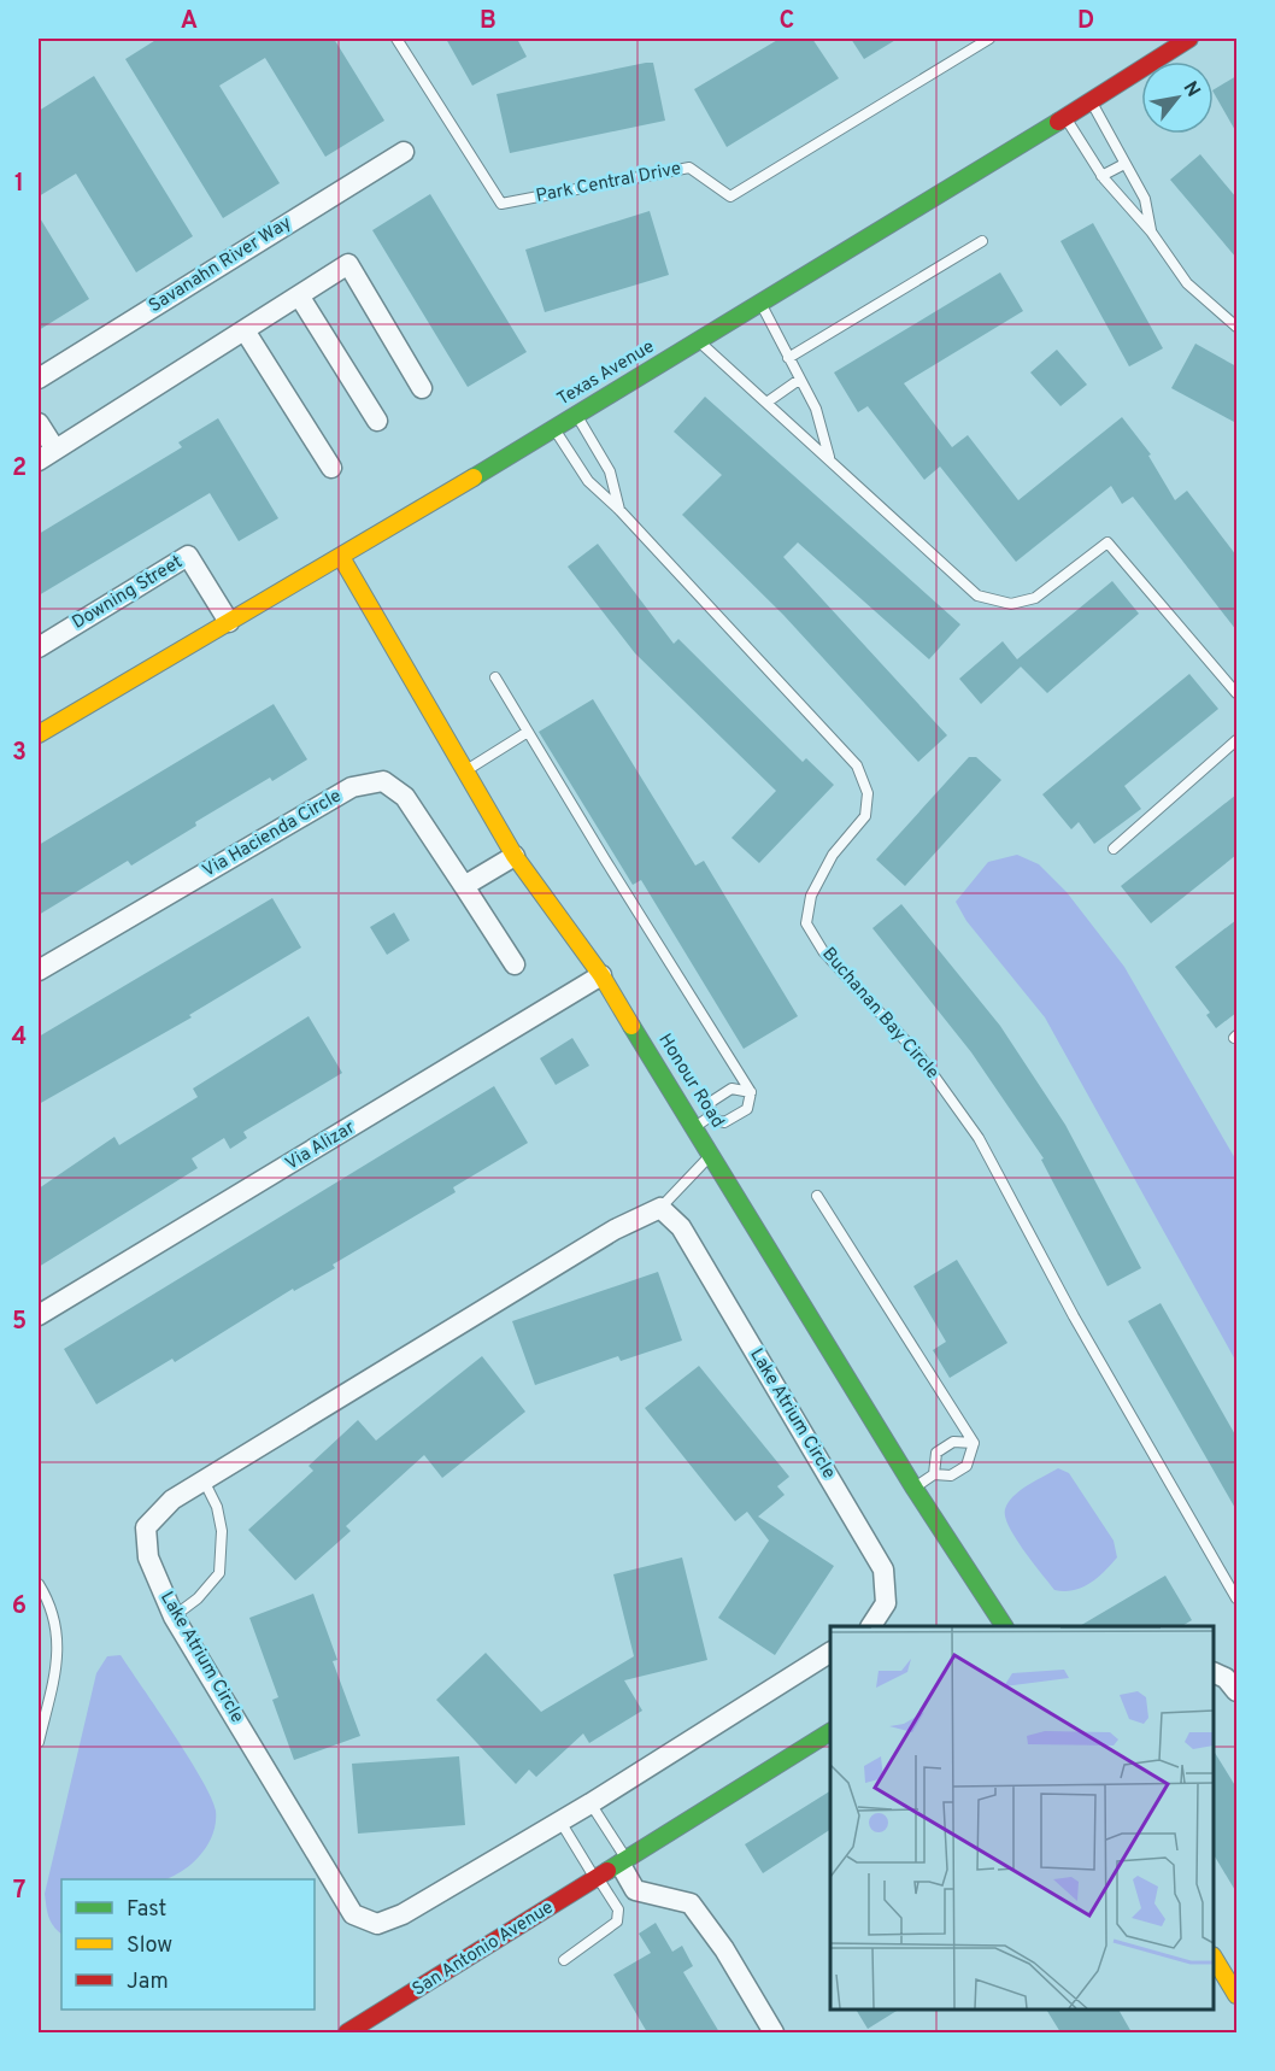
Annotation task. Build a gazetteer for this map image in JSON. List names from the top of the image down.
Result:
{
  "streets": {
    "street": [
      "Savanahn River Way",
      "Texas Avenue",
      "Downing Street",
      "Via Hacienda Circle",
      "Honour Road",
      "Via Alizar",
      "Lake Atrium Circle",
      "San Antonio Avenue"
    ],
    "lane": ["Park Central Drive", "Buchanan Bay Circle"]
  },
  "crossings": [
    ["Texas Avenue", "Downing Street"],
    ["Texas Avenue", "Buchanan Bay Circle"],
    ["Texas Avenue", "Honour Road"],
    ["Honour Road", "Via Alizar"],
    ["Honour Road", "Lake Atrium Circle"]
  ],
  "legend": ["Fast", "Slow", "Jam"],
  "north": "top right",
  "grid": {
    "columns": [
      "A",
      "B",
      "C",
      "D"
    ],
    "rows": [
      "1",
      "2",
      "3",
      "4",
      "5",
      "6",
      "7"
    ]
  }
}
